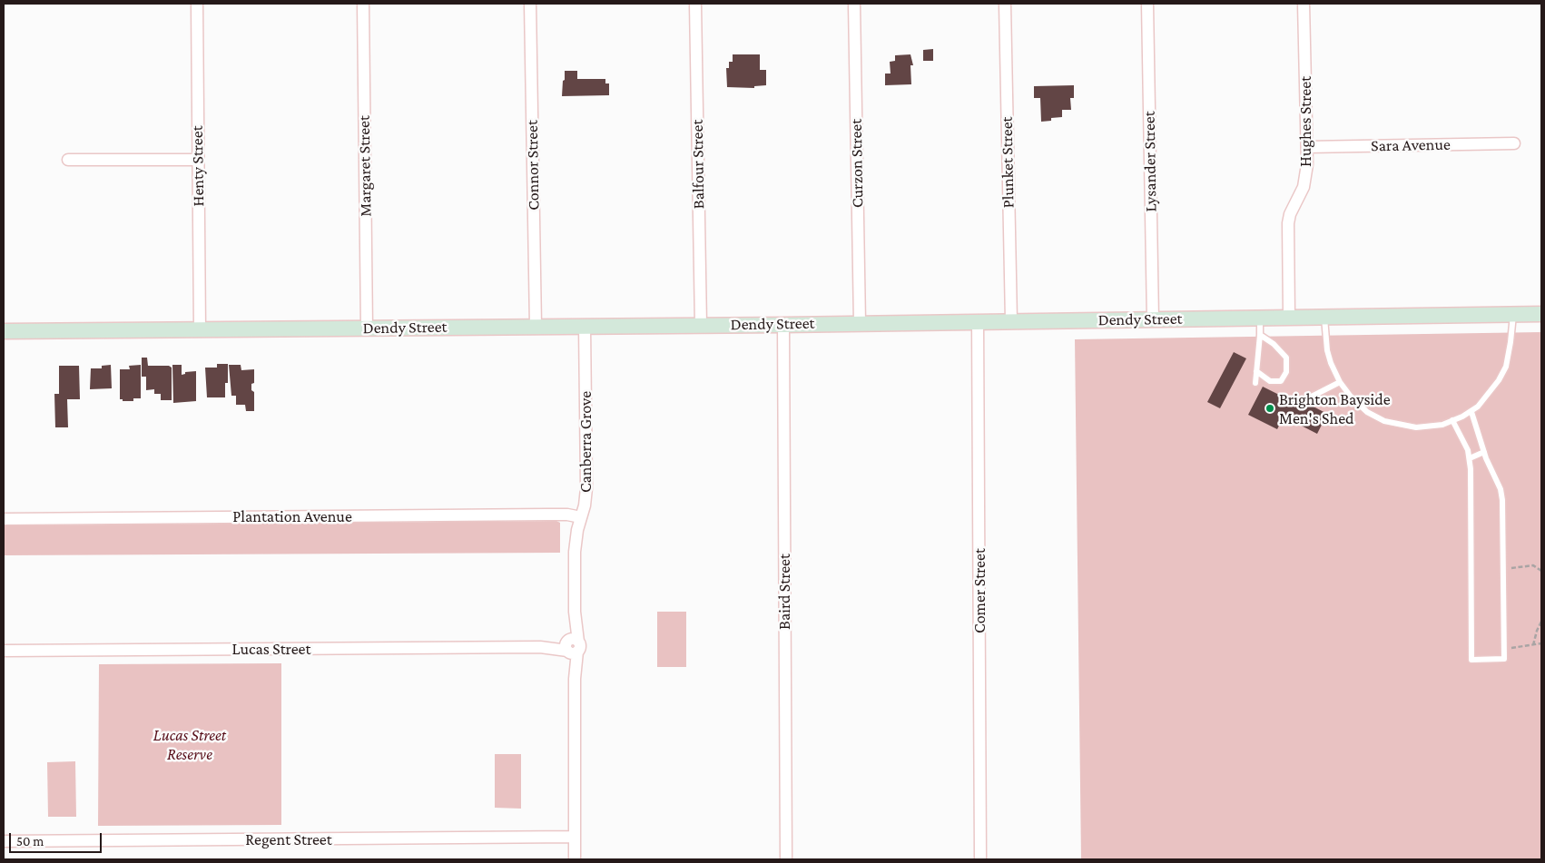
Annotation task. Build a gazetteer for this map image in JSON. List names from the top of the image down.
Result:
{
  "streets": {
    "street": [
      "Hughes Street",
      "Sara Avenue",
      "Lysander Street",
      "Plunket Street",
      "Curzon Street",
      "Balfour Street",
      "Connor Street",
      "Henty Street",
      "Margaret Street",
      "Dendy Street",
      "Canberra Grove",
      "Plantation Avenue",
      "Comer Street",
      "Baird Street",
      "Lucas Street",
      "Regent Street"
    ]
  },
  "crossings": [
    ["Hughes Street", "Sara Avenue"],
    ["Hughes Street", "Dendy Street"],
    ["Lysander Street", "Dendy Street"],
    ["Plunket Street", "Dendy Street"],
    ["Curzon Street", "Dendy Street"],
    ["Balfour Street", "Dendy Street"],
    ["Connor Street", "Dendy Street"],
    ["Henty Street", "Dendy Street"],
    ["Margaret Street", "Dendy Street"],
    ["Dendy Street", "Canberra Grove"],
    ["Dendy Street", "Comer Street"],
    ["Dendy Street", "Baird Street"],
    ["Canberra Grove", "Plantation Avenue"],
    ["Canberra Grove", "Lucas Street"],
    ["Canberra Grove", "Regent Street"]
  ],
  "parks": ["Lucas Street Reserve"],
  "places": ["Brighton Bayside Men's Shed"],
  "scale_bar": "50 m"
}
